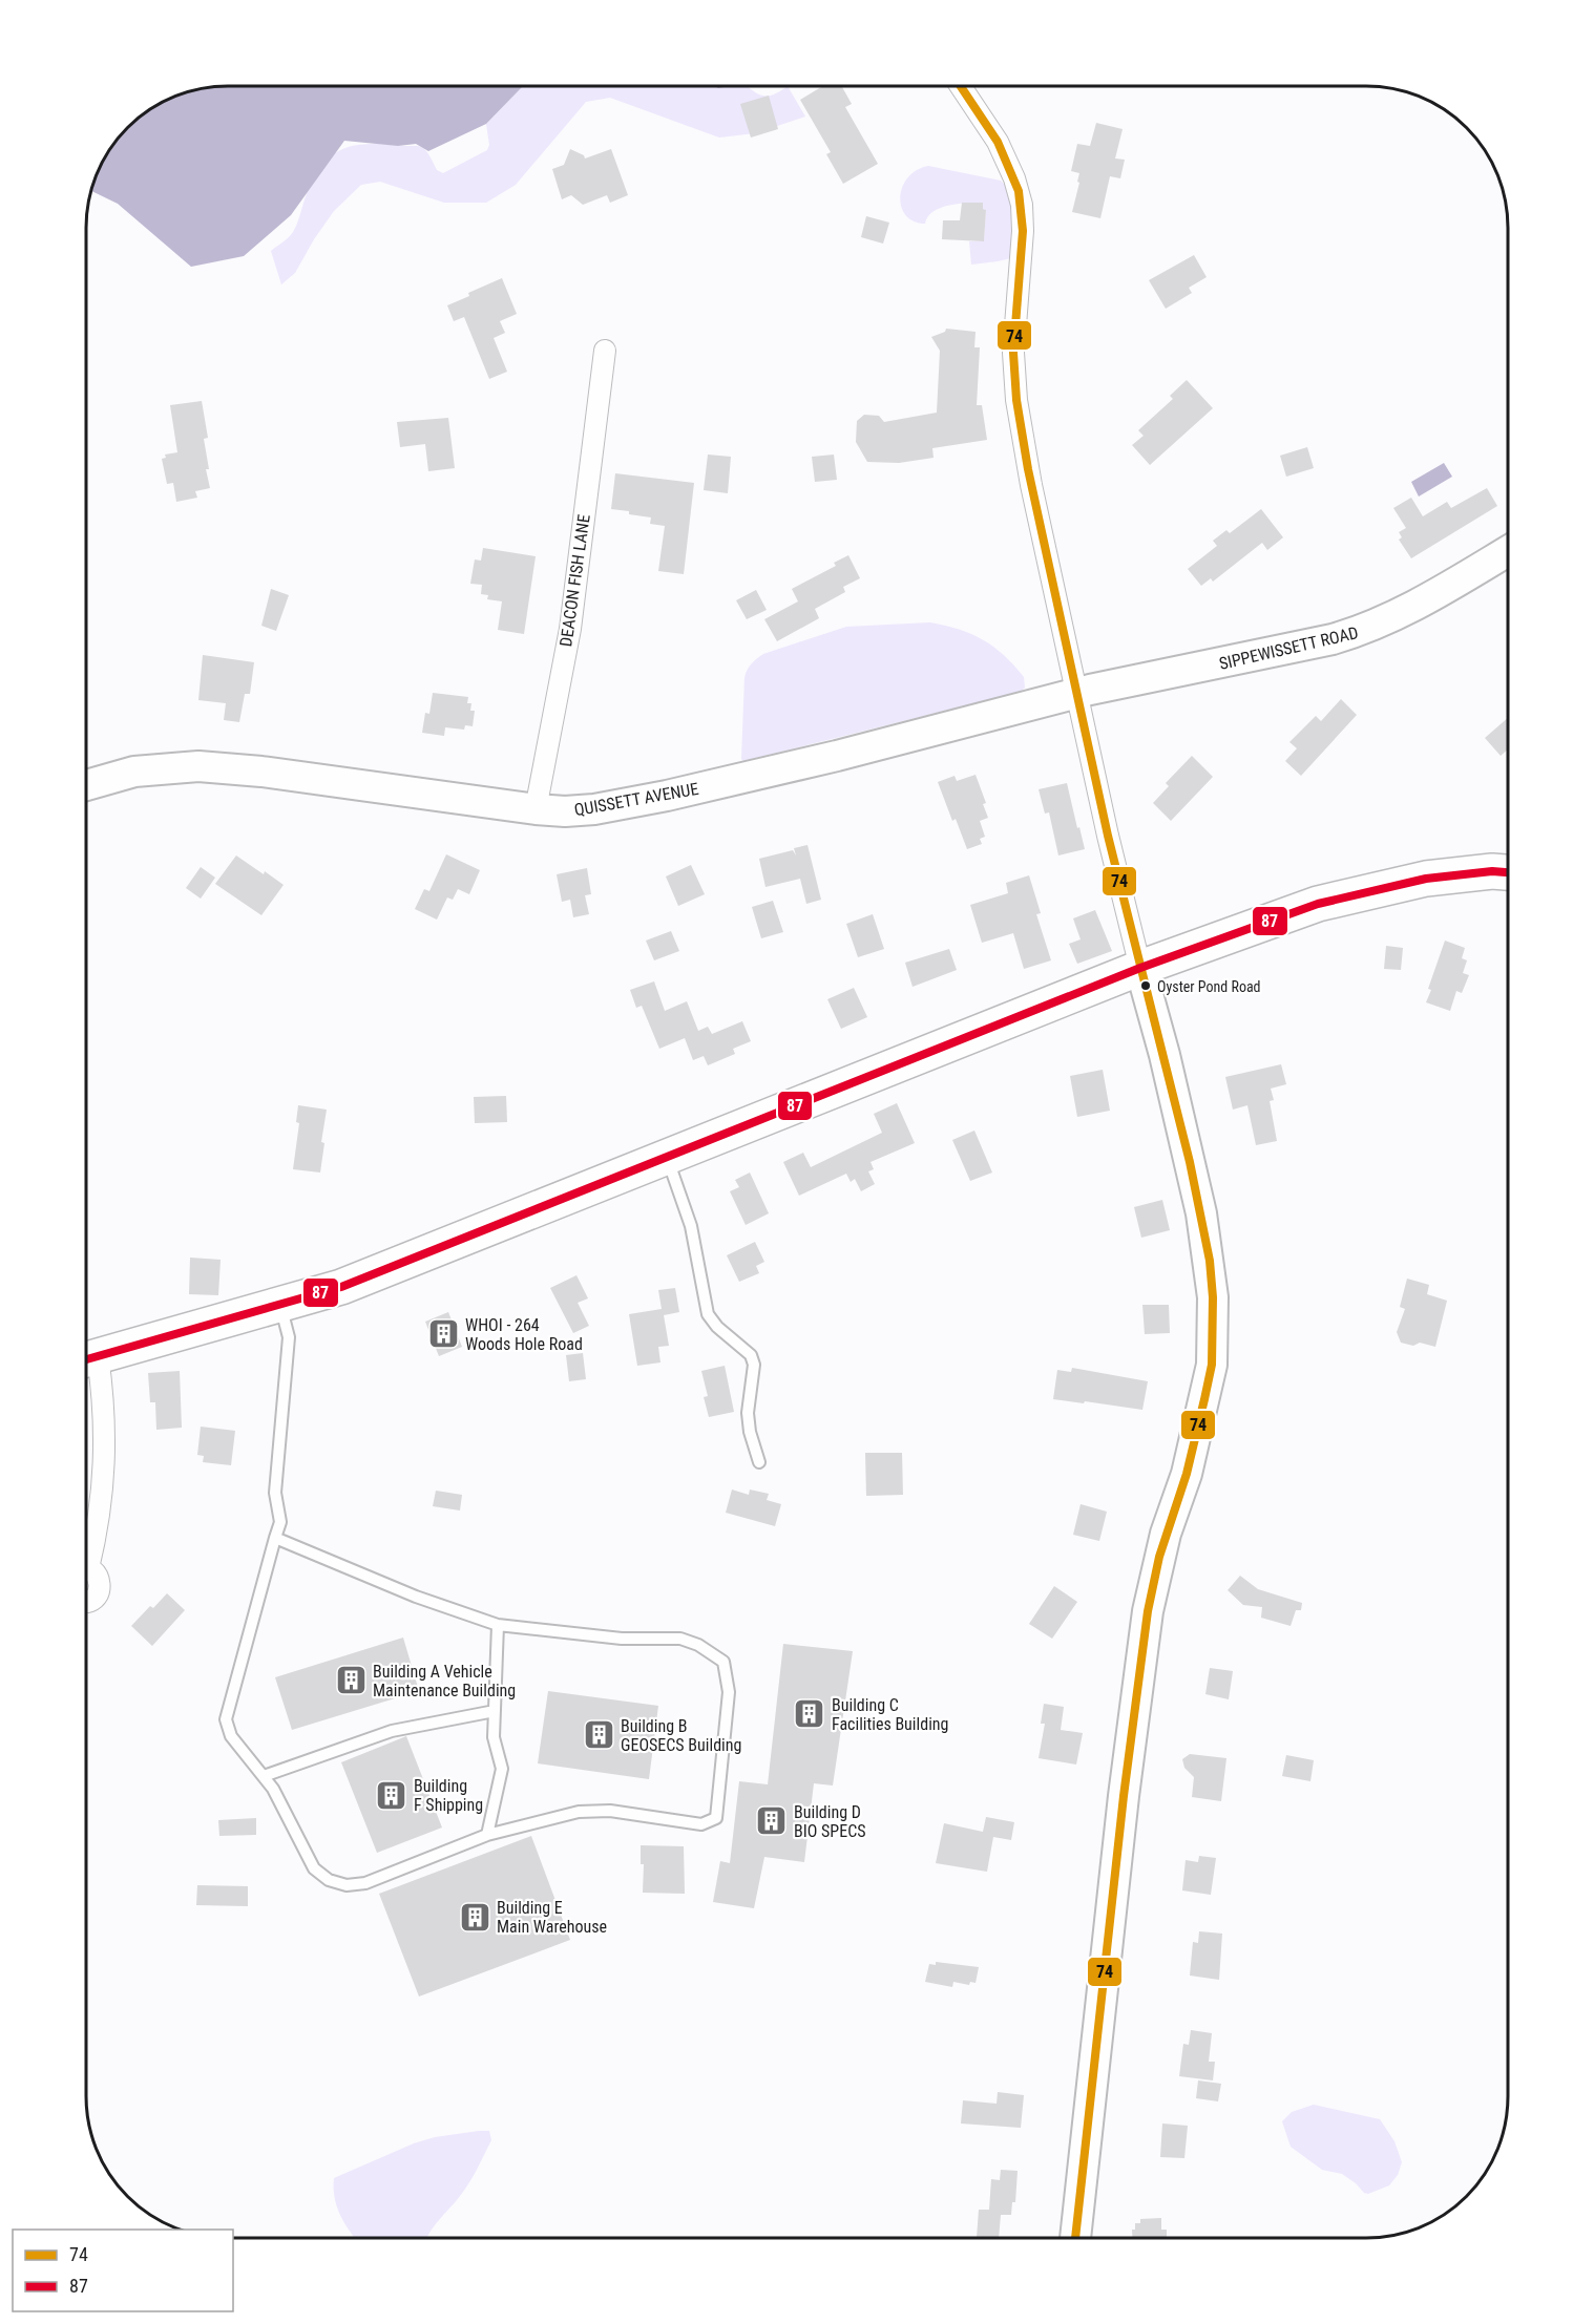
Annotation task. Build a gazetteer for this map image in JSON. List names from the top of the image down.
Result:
{
  "streets": {
    "main road": ["SIPPEWISSETT ROAD", "QUISSETT AVENUE"],
    "street": ["DEACON FISH LANE"]
  },
  "crossings": [
    ["DEACON FISH LANE", "QUISSETT AVENUE"],
    ["SIPPEWISSETT ROAD", "QUISSETT AVENUE"]
  ],
  "places": {
    "other": ["Oyster Pond Road"],
    "building": [
      "WHOI - 264 Woods Hole Road",
      "Building A Vehicle Maintenance Building",
      "Building C Facilities Building",
      "Building B GEOSECS Building",
      "Building F Shipping",
      "Building D BIO SPECS",
      "Building E Main Warehouse"
    ]
  },
  "lines": ["transit line 74", "transit line 87"],
  "legend": ["74", "87"]
}
